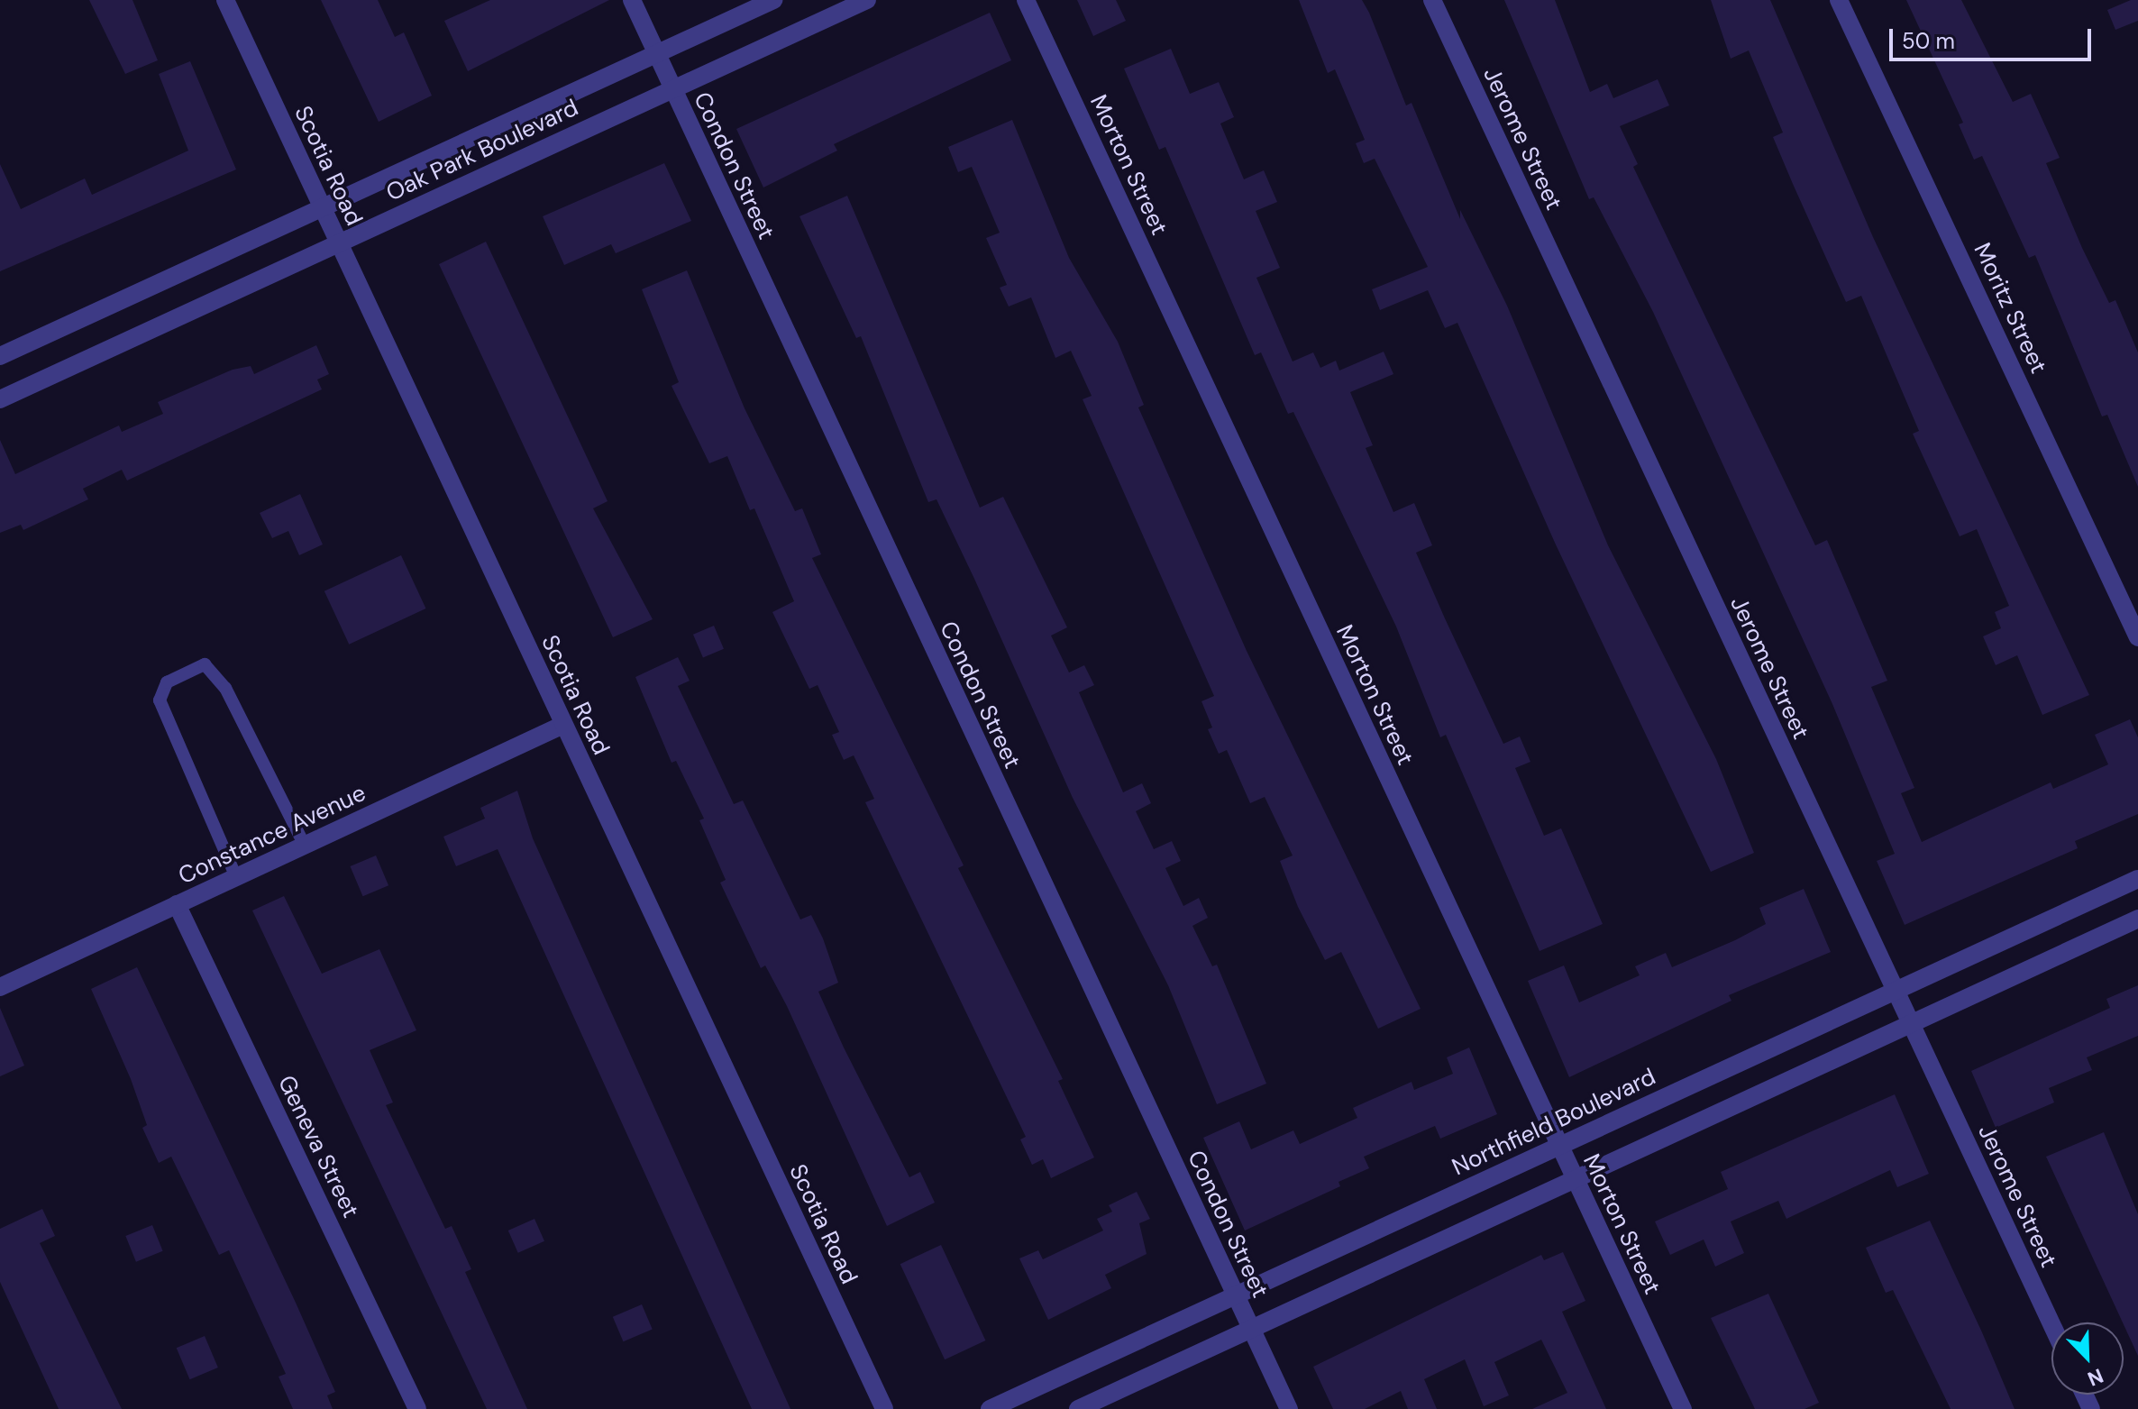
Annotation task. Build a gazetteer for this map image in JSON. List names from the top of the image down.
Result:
{
  "streets": {
    "street": [
      "Jerome Street",
      "Oak Park Boulevard",
      "Morton Street",
      "Scotia Road",
      "Condon Street",
      "Moritz Street",
      "Constance Avenue",
      "Northfield Boulevard",
      "Geneva Street"
    ]
  },
  "crossings": [
    ["Jerome Street", "Northfield Boulevard"],
    ["Oak Park Boulevard", "Scotia Road"],
    ["Oak Park Boulevard", "Condon Street"],
    ["Morton Street", "Northfield Boulevard"],
    ["Scotia Road", "Constance Avenue"],
    ["Condon Street", "Northfield Boulevard"],
    ["Constance Avenue", "Geneva Street"]
  ],
  "scale_bar": "50 m",
  "north": "bottom right"
}
